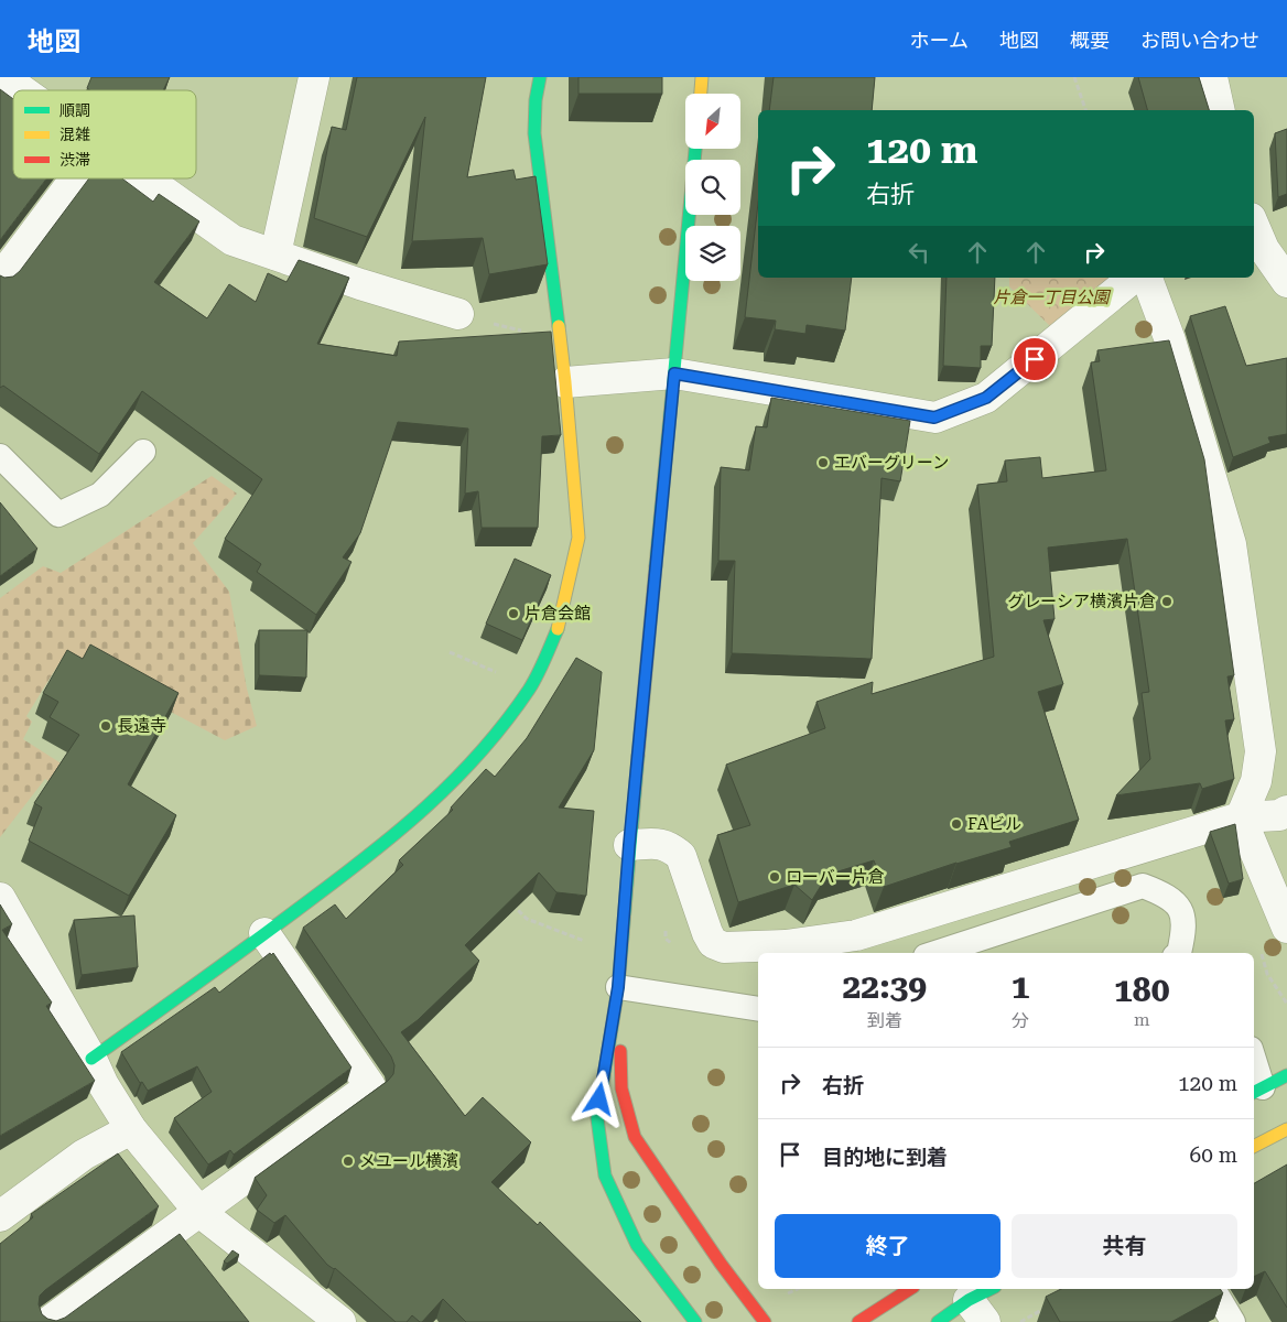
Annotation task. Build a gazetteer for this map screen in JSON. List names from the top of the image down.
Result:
{
  "parks": ["片倉一丁目公園"],
  "places": [
    "エバーグリーン",
    "グレーシア横濱片倉",
    "片倉会館",
    "長遠寺",
    "FAビル",
    "ローバー片倉",
    "メユール横濱"
  ],
  "legend": ["順調", "混雑", "渋滞"],
  "north": "bottom left",
  "page": {
    "header": "地図",
    "nav": [
      "ホーム",
      "地図",
      "概要",
      "お問い合わせ"
    ],
    "turn": ["120 m", "右折"],
    "eta": [
      "22:39",
      "到着",
      "1",
      "分",
      "180",
      "m"
    ],
    "list": [
      {
        "name": "右折",
        "value": "120 m"
      },
      {
        "name": "目的地に到着",
        "value": "60 m"
      }
    ],
    "buttons": ["終了", "共有"]
  }
}
